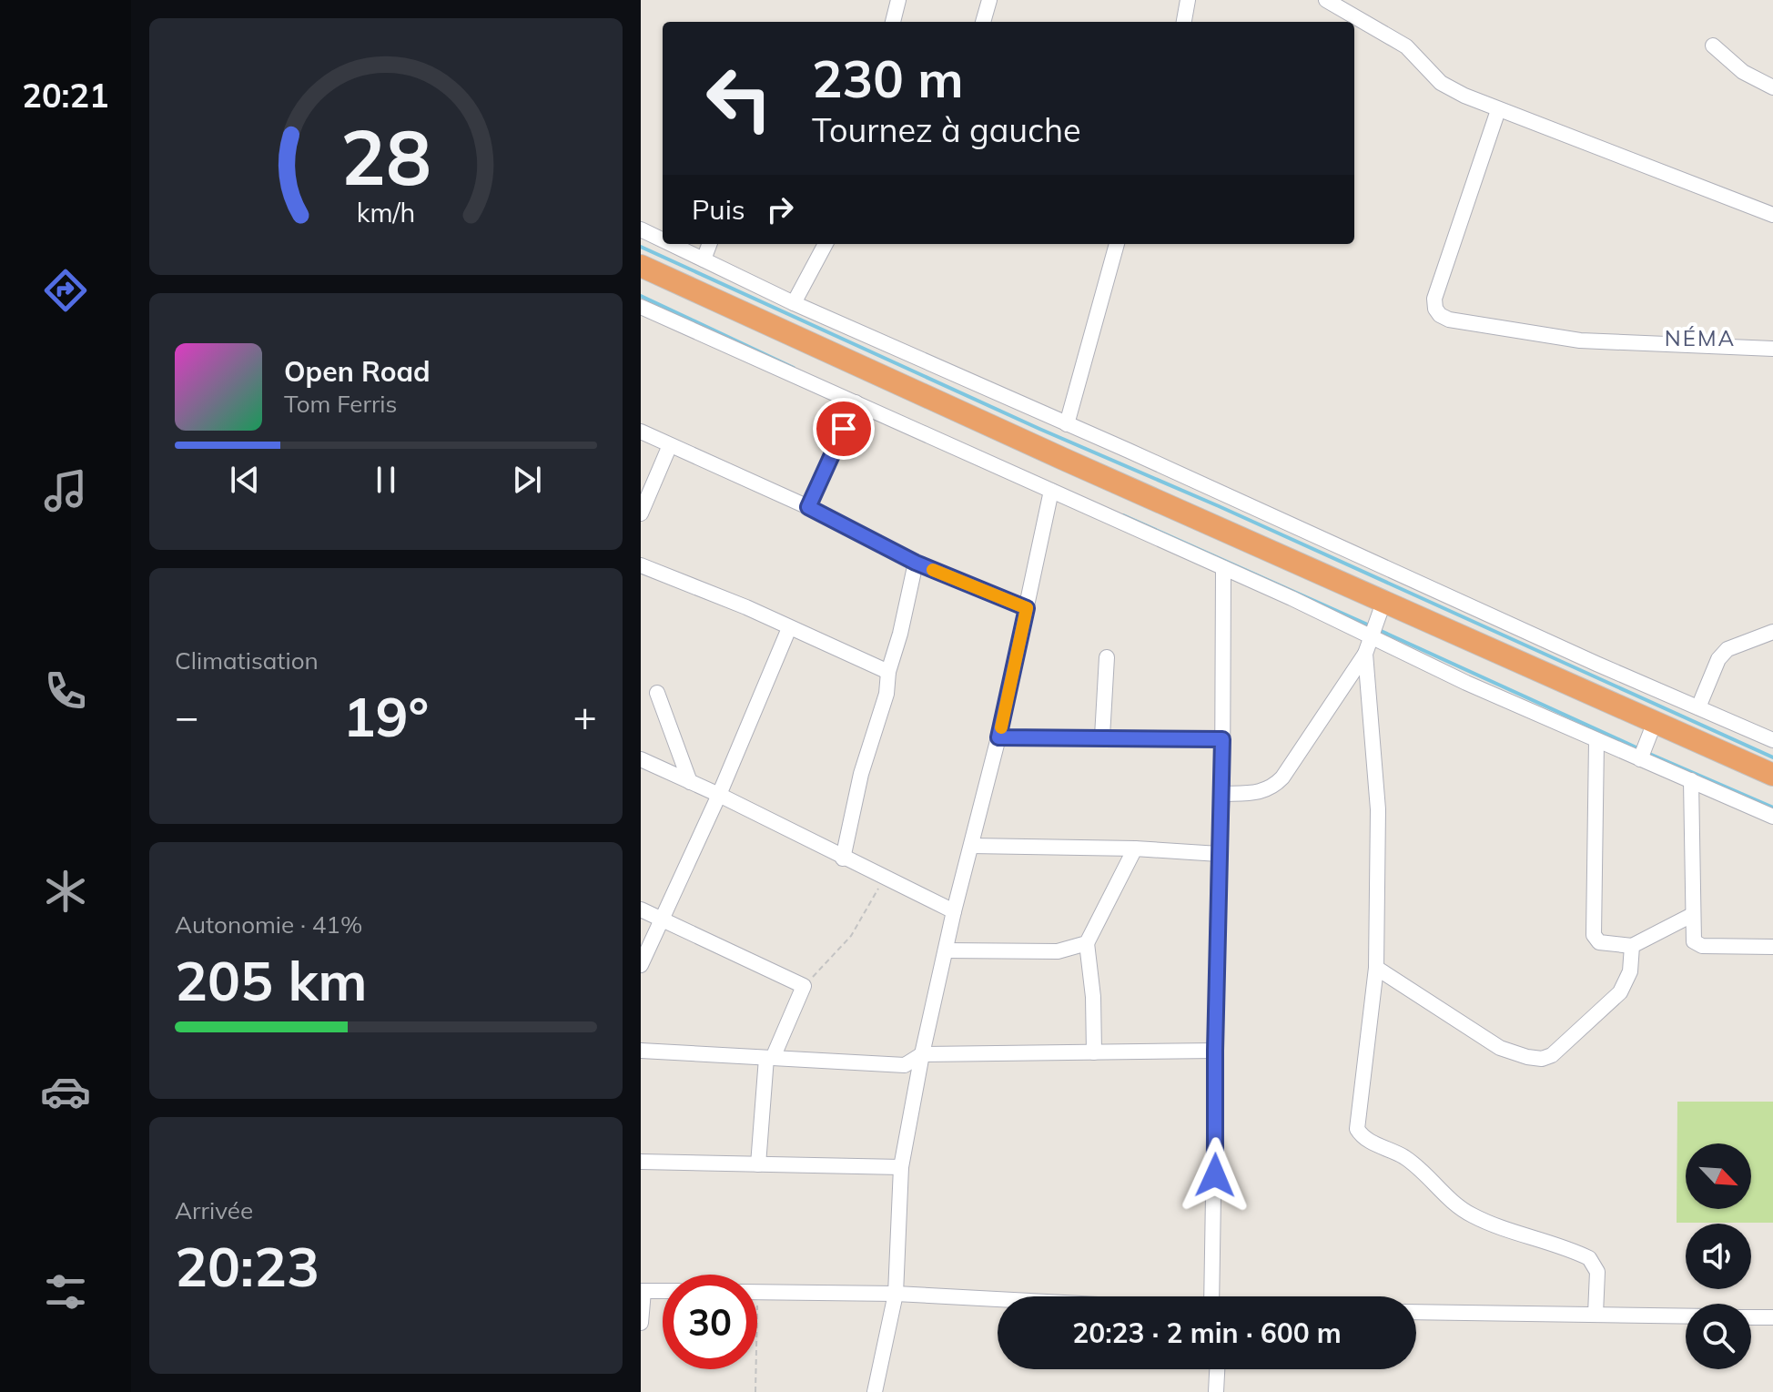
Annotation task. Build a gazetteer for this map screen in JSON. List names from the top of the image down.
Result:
{
  "districts": ["NÉMA"],
  "north": "bottom right",
  "page": {
    "tabs": "20:21",
    "turn": ["230 m", "Tournez à gauche"],
    "then": "Puis",
    "song": ["Open Road", "Tom Ferris"],
    "tile": [
      "Climatisation",
      ["Autonomie · 41%", "205 km"],
      ["Arrivée", "20:23"]
    ],
    "heat": ["−", "19°", "+"],
    "limit": "30",
    "trip": "20:23 · 2 min · 600 m",
    "gauge": ["28", "km/h"]
  }
}
